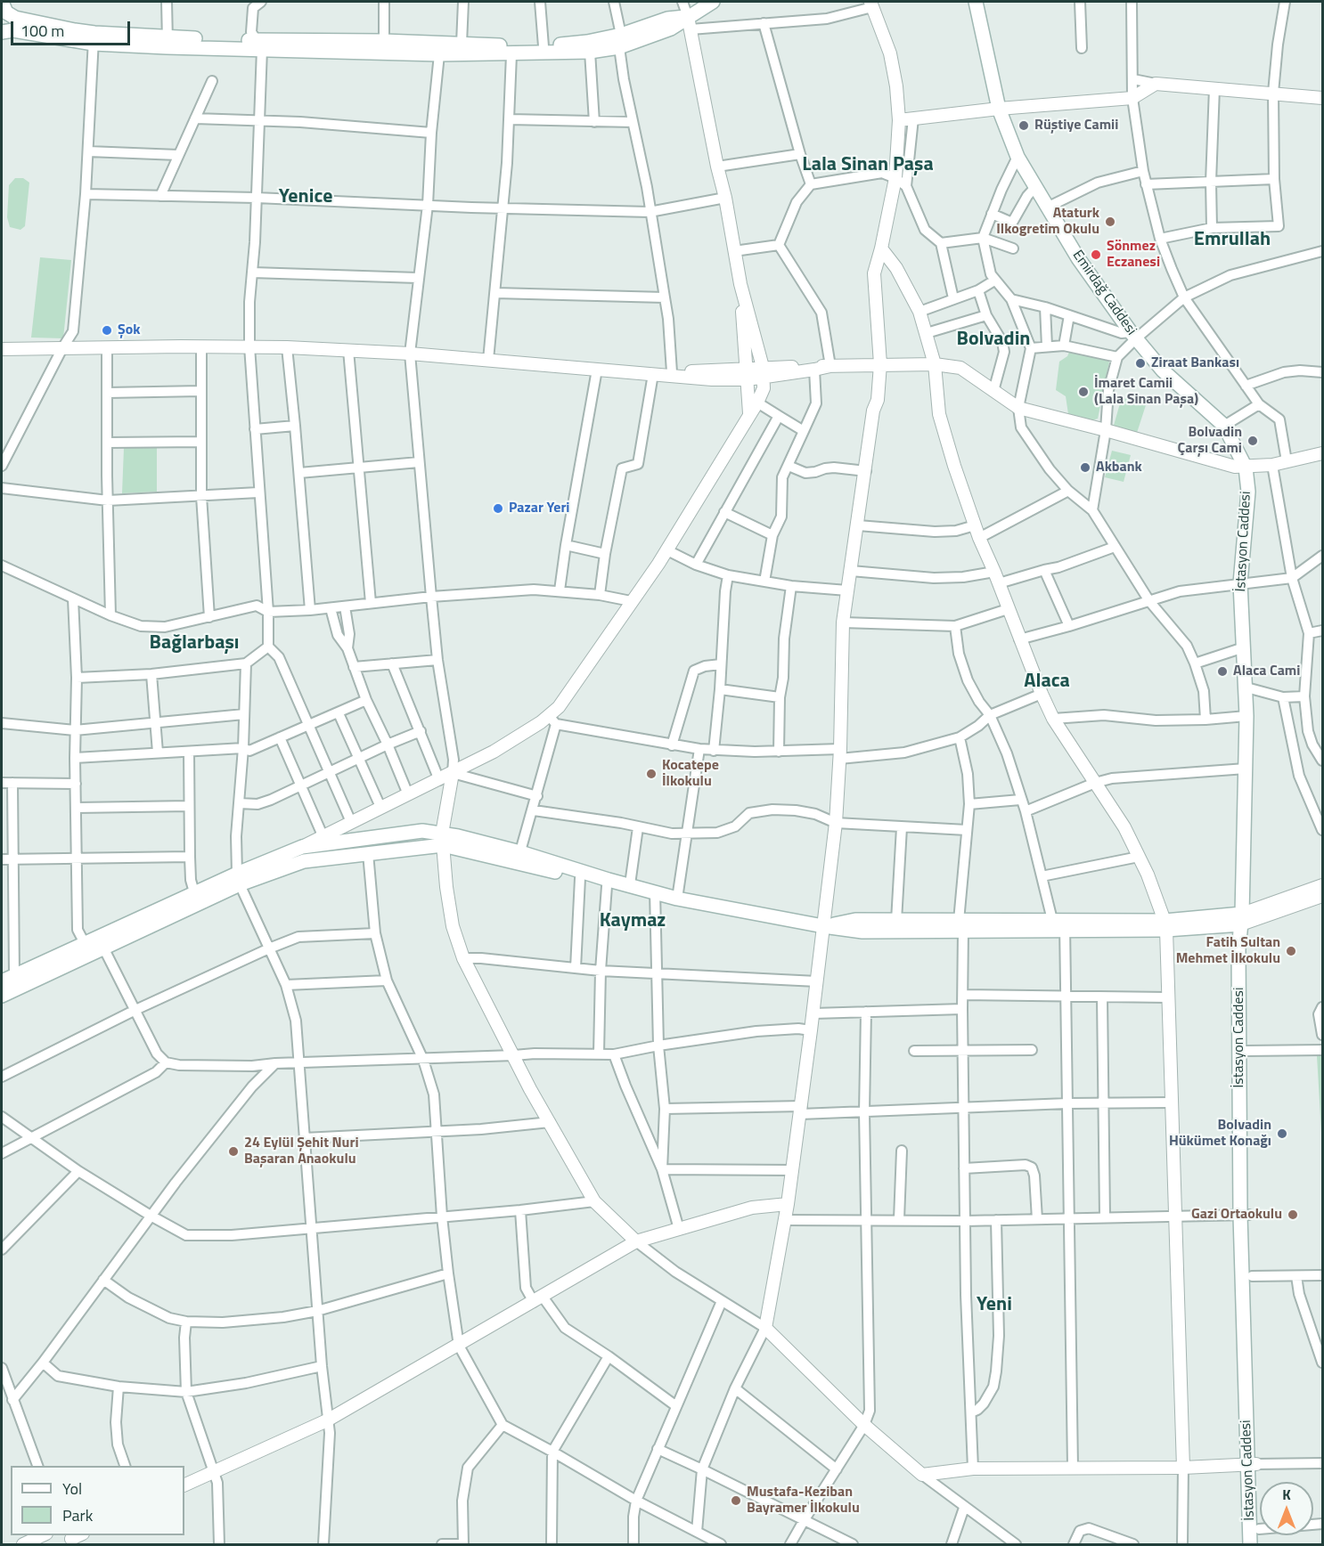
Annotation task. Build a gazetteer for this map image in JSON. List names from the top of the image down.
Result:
{
  "streets": {
    "main road": ["Emirdağ Caddesi", "İstasyon Caddesi"]
  },
  "crossings": [
    ["Emirdağ Caddesi", "İstasyon Caddesi"]
  ],
  "districts": [
    "Lala Sinan Paşa",
    "Yenice",
    "Emrullah",
    "Bolvadin",
    "Bağlarbaşı",
    "Alaca",
    "Kaymaz",
    "Yeni"
  ],
  "places": [
    "Rüştiye Camii",
    "Ataturk Ilkogretim Okulu",
    "Sönmez Eczanesi",
    "Şok",
    "Ziraat Bankası",
    "İmaret Camii (Lala Sinan Paşa)",
    "Bolvadin Çarşı Cami",
    "Akbank",
    "Pazar Yeri",
    "Alaca Cami",
    "Kocatepe İlkokulu",
    "Fatih Sultan Mehmet İlkokulu",
    "Bolvadin Hükümet Konağı",
    "24 Eylül Şehit Nuri Başaran Anaokulu",
    "Gazi Ortaokulu",
    "Mustafa-Keziban Bayramer İlkokulu"
  ],
  "legend": ["Yol", "Park"],
  "scale_bar": "100 m",
  "north": "top"
}
